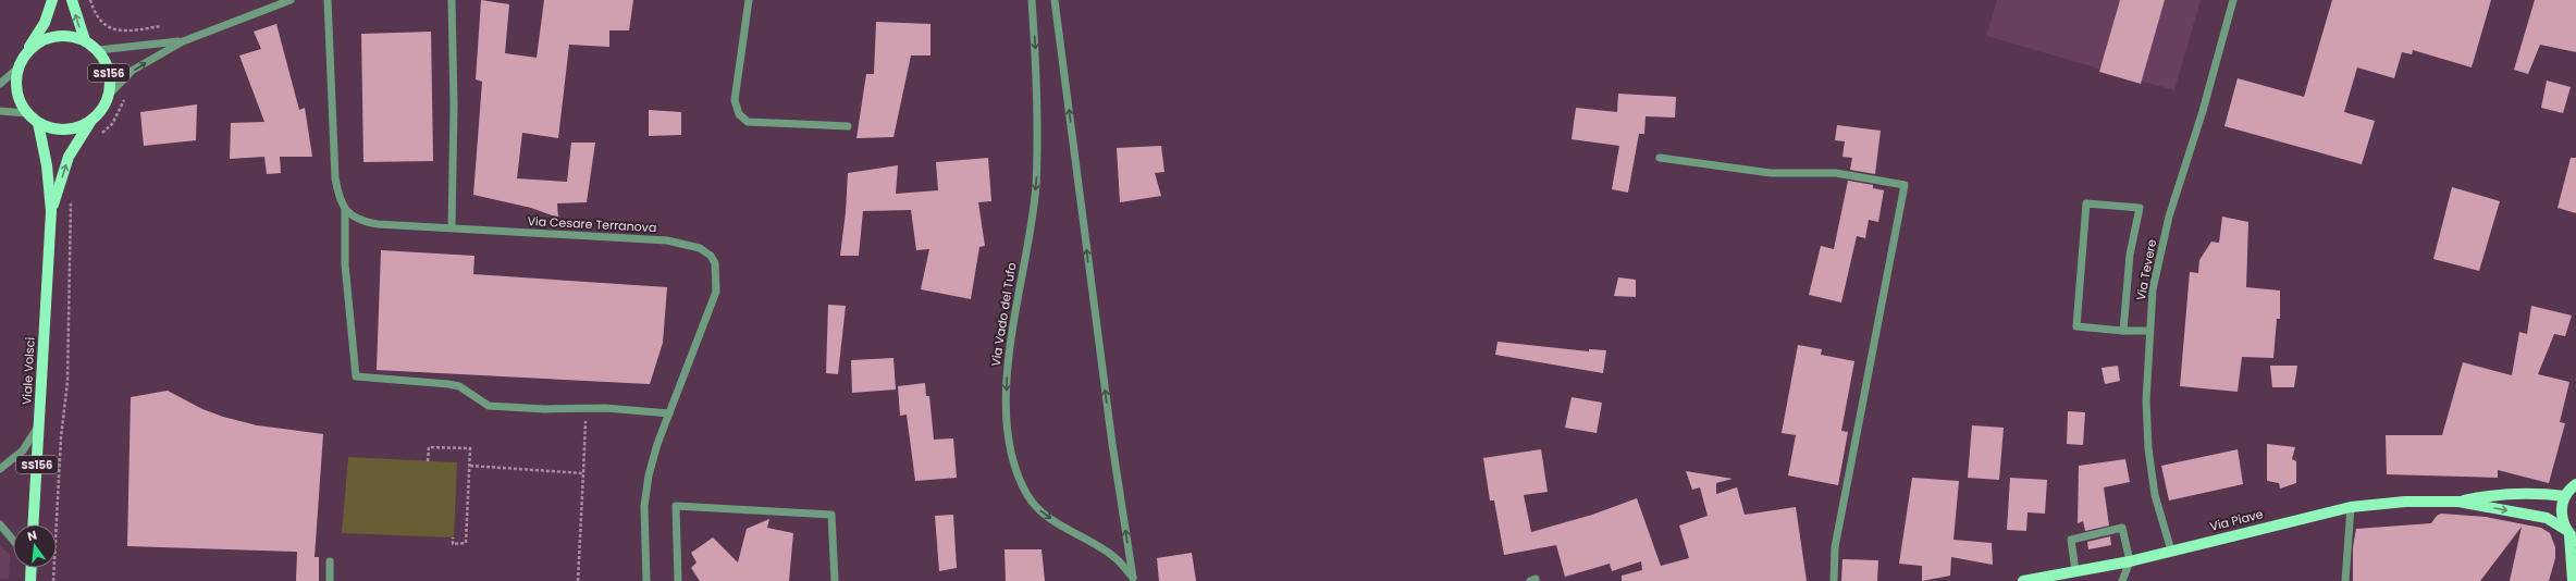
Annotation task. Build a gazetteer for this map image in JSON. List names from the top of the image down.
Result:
{
  "streets": {
    "main road": ["SS156", "Viale Volsci", "Via Piave"],
    "street": ["Via Cesare Terranova", "Via Tevere", "Via Vado del Tufo"]
  },
  "crossings": [
    ["Via Tevere", "Via Piave"]
  ],
  "north": "top"
}
